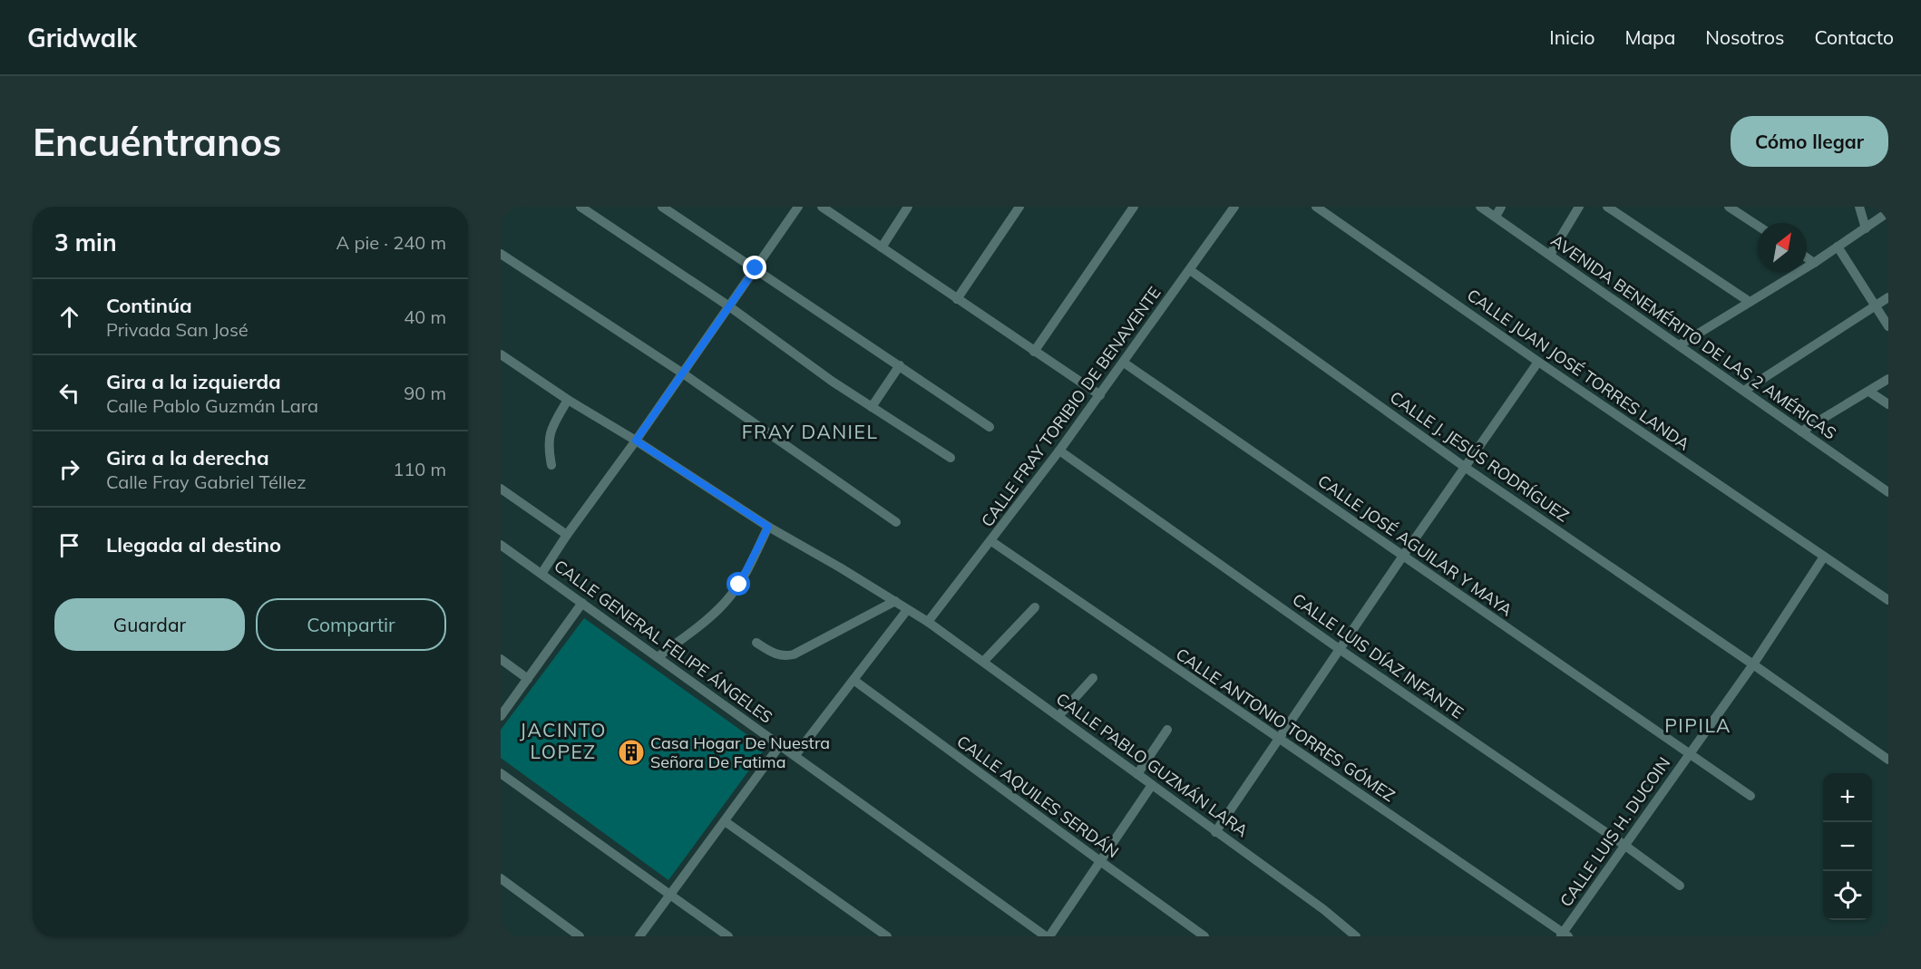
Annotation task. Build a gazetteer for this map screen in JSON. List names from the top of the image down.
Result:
{
  "streets": {
    "street": [
      "AVENIDA BENEMÉRITO DE LAS 2 AMÉRICAS",
      "CALLE JUAN JOSÉ TORRES LANDA",
      "CALLE FRAY TORIBIO DE BENAVENTE",
      "CALLE J. JESÚS RODRÍGUEZ",
      "CALLE JOSÉ AGUILAR Y MAYA",
      "CALLE GENERAL FELIPE ÁNGELES",
      "CALLE LUIS DÍAZ INFANTE",
      "CALLE ANTONIO TORRES GÓMEZ",
      "CALLE PABLO GUZMÁN LARA",
      "CALLE AQUILES SERDÁN",
      "CALLE LUIS H. DUCOIN"
    ]
  },
  "crossings": [
    ["CALLE JUAN JOSÉ TORRES LANDA", "CALLE LUIS H. DUCOIN"],
    ["CALLE FRAY TORIBIO DE BENAVENTE", "CALLE J. JESÚS RODRÍGUEZ"],
    ["CALLE FRAY TORIBIO DE BENAVENTE", "CALLE JOSÉ AGUILAR Y MAYA"],
    ["CALLE FRAY TORIBIO DE BENAVENTE", "CALLE LUIS DÍAZ INFANTE"],
    ["CALLE FRAY TORIBIO DE BENAVENTE", "CALLE ANTONIO TORRES GÓMEZ"],
    ["CALLE FRAY TORIBIO DE BENAVENTE", "CALLE PABLO GUZMÁN LARA"],
    ["CALLE J. JESÚS RODRÍGUEZ", "CALLE LUIS H. DUCOIN"],
    ["CALLE JOSÉ AGUILAR Y MAYA", "CALLE LUIS H. DUCOIN"],
    ["CALLE LUIS DÍAZ INFANTE", "CALLE LUIS H. DUCOIN"],
    ["CALLE ANTONIO TORRES GÓMEZ", "CALLE LUIS H. DUCOIN"]
  ],
  "districts": ["FRAY DANIEL", "PIPILA", "JACINTO LOPEZ"],
  "places": {
    "building": ["Casa Hogar De Nuestra Señora De Fatima"]
  },
  "north": "top right",
  "page": {
    "header": "Gridwalk",
    "nav": [
      "Inicio",
      "Mapa",
      "Nosotros",
      "Contacto"
    ],
    "buttons": [
      "Cómo llegar",
      ["Guardar", "Compartir"]
    ],
    "title": "Encuéntranos",
    "heading": ["3 min", "A pie · 240 m"],
    "list": [
      ["Continúa", "Privada San José", "40 m"],
      ["Gira a la izquierda", "Calle Pablo Guzmán Lara", "90 m"],
      ["Gira a la derecha", "Calle Fray Gabriel Téllez", "110 m"],
      "Llegada al destino"
    ],
    "map_buttons": ["+", "−"]
  }
}
